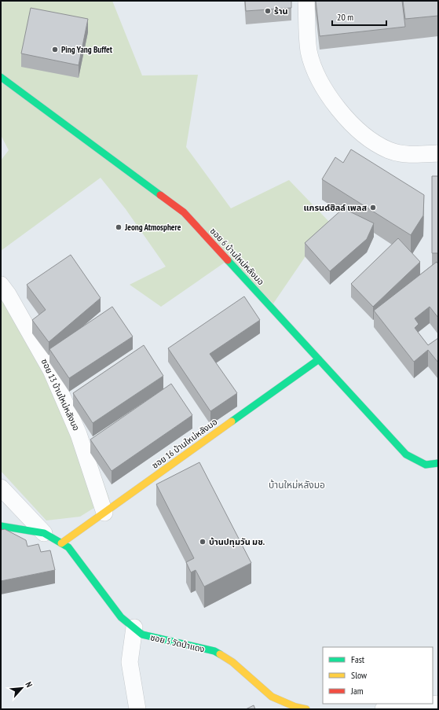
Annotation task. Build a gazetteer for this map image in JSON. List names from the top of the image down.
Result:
{
  "streets": {
    "street": [
      "ซอย 6 บ้านใหม่หลังมอ",
      "ซอย 13 บ้านใหม่หลังมอ",
      "ซอย 16 บ้านใหม่หลังมอ",
      "ซอย 5 วัดป่าแดง"
    ]
  },
  "crossings": [
    ["ซอย 6 บ้านใหม่หลังมอ", "ซอย 16 บ้านใหม่หลังมอ"],
    ["ซอย 13 บ้านใหม่หลังมอ", "ซอย 16 บ้านใหม่หลังมอ"],
    ["ซอย 16 บ้านใหม่หลังมอ", "ซอย 5 วัดป่าแดง"]
  ],
  "districts": ["บ้านใหม่หลังมอ"],
  "places": [
    "ร้าน",
    "Ping Yang Buffet",
    "แกรนด์ฮิลล์ เพลส",
    "Jeong Atmosphere",
    "บ้านปทุมวัน มช."
  ],
  "legend": ["Fast", "Slow", "Jam"],
  "scale_bar": "20 m",
  "north": "top right"
}
